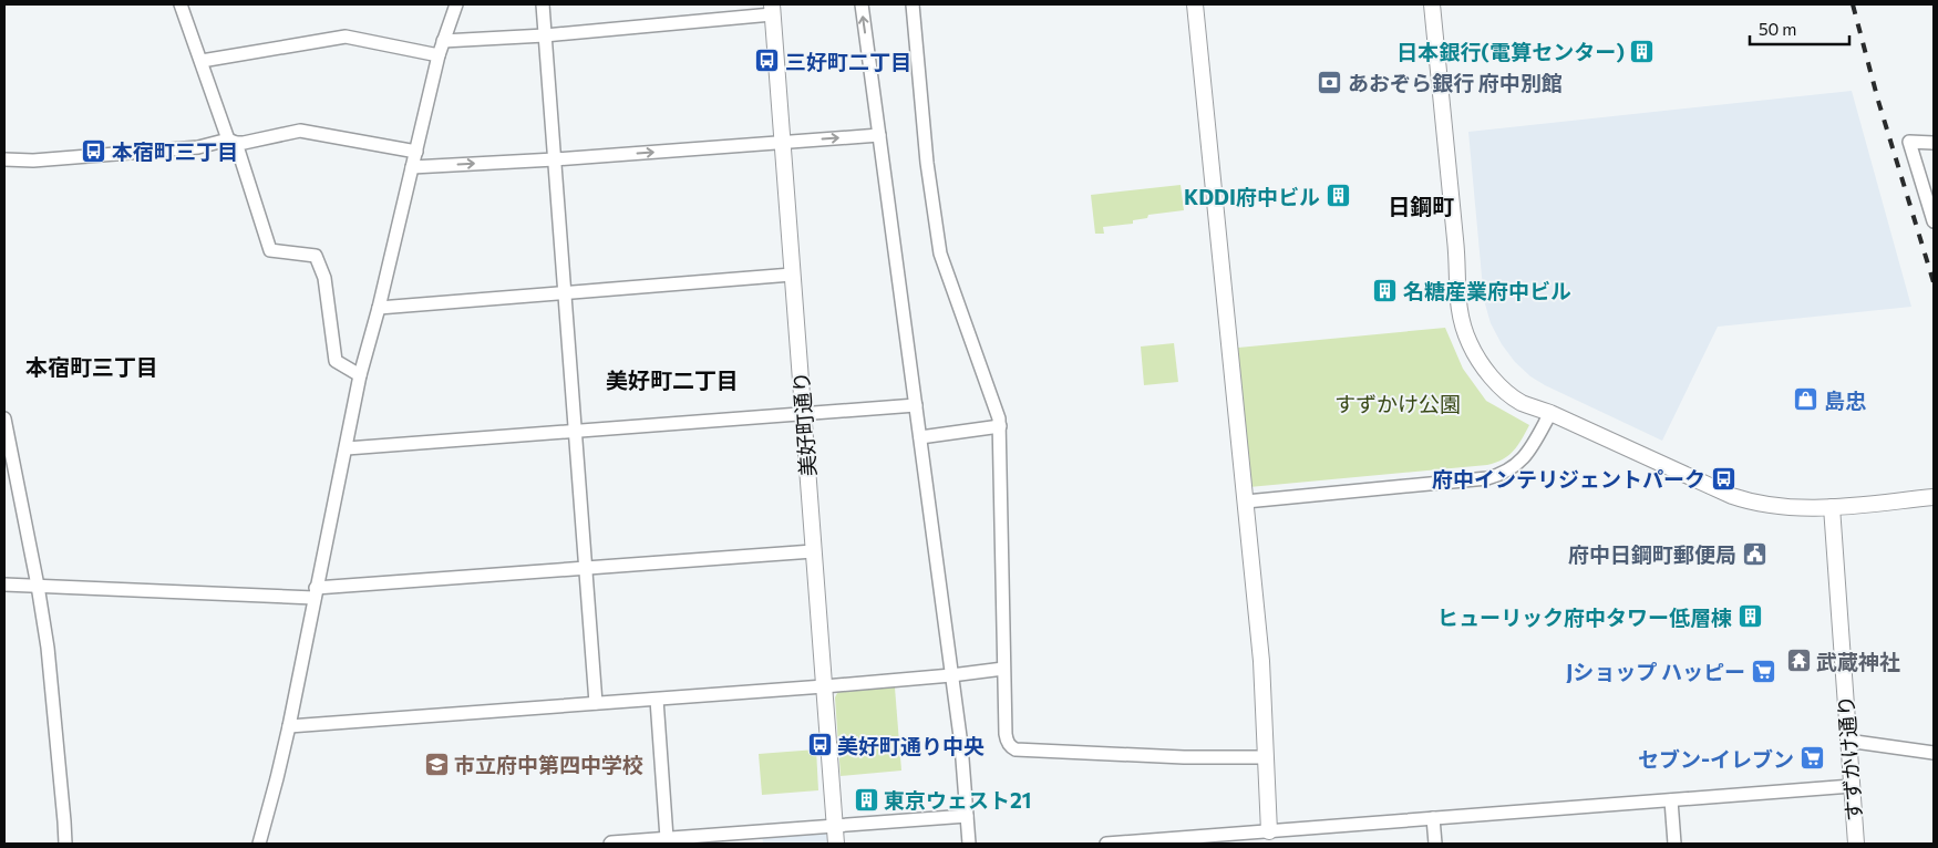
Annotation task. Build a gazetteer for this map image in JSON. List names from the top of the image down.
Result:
{
  "streets": {
    "street": ["美好町通り", "すずかけ通り"]
  },
  "districts": ["日鋼町", "本宿町三丁目", "美好町二丁目"],
  "parks": ["すずかけ公園"],
  "places": {
    "building": [
      "日本銀行(電算センター)",
      "KDDI府中ビル",
      "名糖産業府中ビル",
      "ヒューリック府中タワー低層棟",
      "東京ウェスト21"
    ],
    "bus stop": [
      "三好町二丁目",
      "本宿町三丁目",
      "府中インテリジェントパーク",
      "美好町通り中央"
    ],
    "bank": ["あおぞら銀行 府中別館"],
    "shop": ["島忠"],
    "public building": ["府中日鋼町郵便局"],
    "temple": ["武蔵神社"],
    "supermarket": ["Jショップ ハッピー", "セブン-イレブン"],
    "school or university": ["市立府中第四中学校"]
  },
  "scale_bar": "50 m"
}
